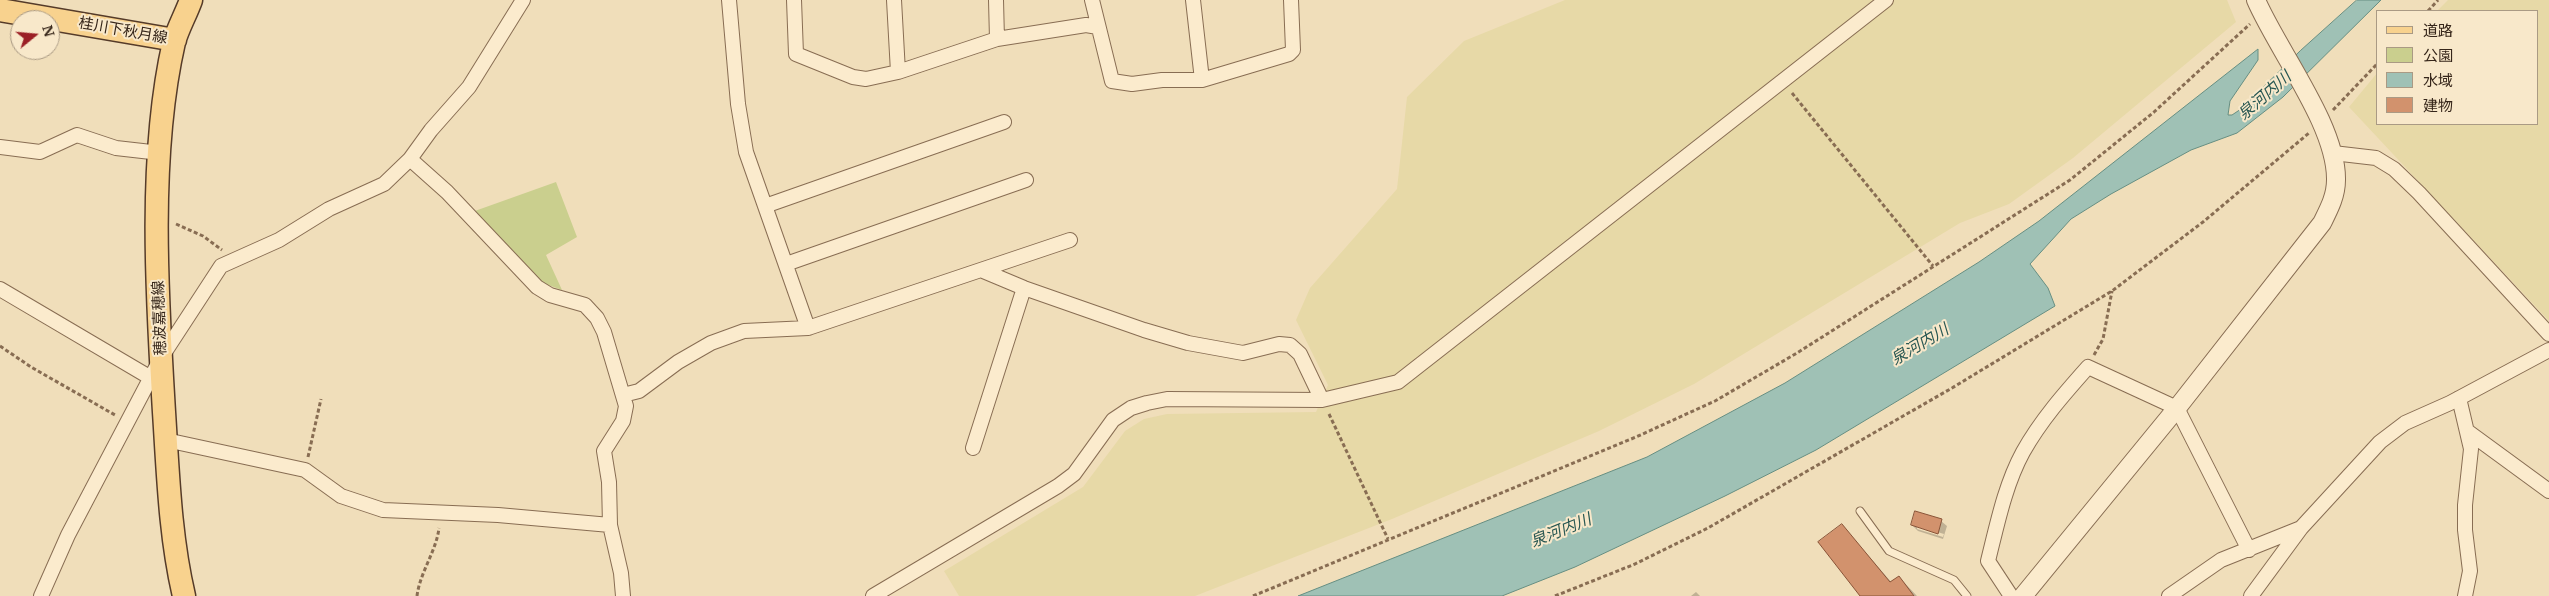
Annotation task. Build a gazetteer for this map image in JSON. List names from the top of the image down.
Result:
{
  "streets": {
    "main road": ["桂川下秋月線", "穂波嘉穂線"]
  },
  "crossings": [
    ["桂川下秋月線", "穂波嘉穂線"]
  ],
  "water": ["泉河内川"],
  "legend": [
    "道路",
    "公園",
    "水域",
    "建物"
  ],
  "north": "right"
}
